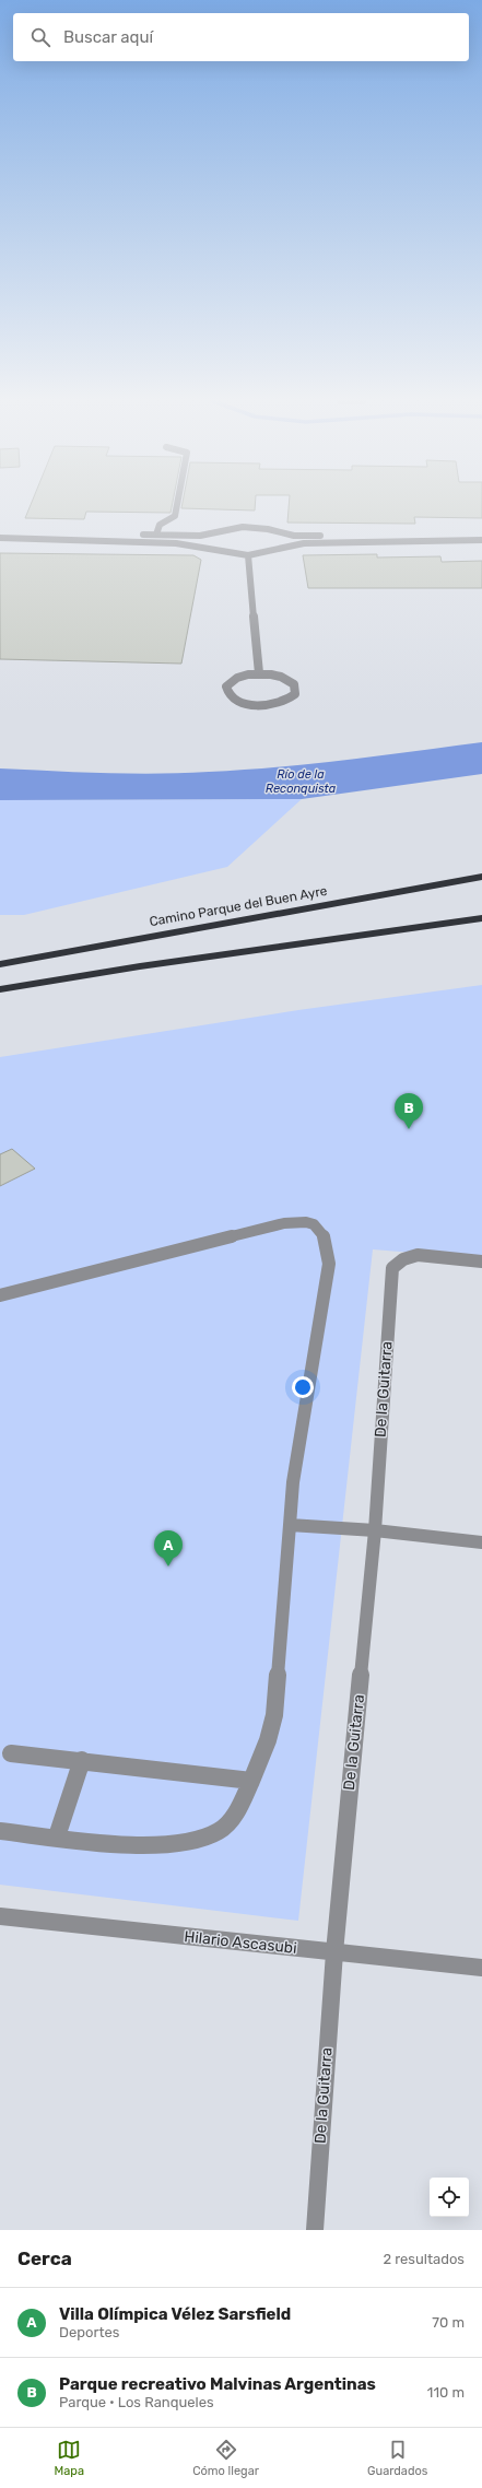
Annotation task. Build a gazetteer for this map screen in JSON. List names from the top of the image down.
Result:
{
  "streets": {
    "highway": ["Camino Parque del Buen Ayre"],
    "street": ["De la Guitarra", "Hilario Ascasubi"]
  },
  "crossings": [
    ["De la Guitarra", "Hilario Ascasubi"]
  ],
  "water": ["Río de la Reconquista"],
  "page": {
    "search": "Buscar aquí",
    "pins": ["B", "A"],
    "heading": ["Cerca", "2 resultados"],
    "list": [
      {
        "mark": "A",
        "name": "Villa Olímpica Vélez Sarsfield",
        "note": "Deportes",
        "value": "70 m"
      },
      {
        "mark": "B",
        "name": "Parque recreativo Malvinas Argentinas",
        "note": "Parque · Los Ranqueles",
        "value": "110 m"
      }
    ],
    "nav": ["Mapa", "Cómo llegar", "Guardados"]
  }
}
